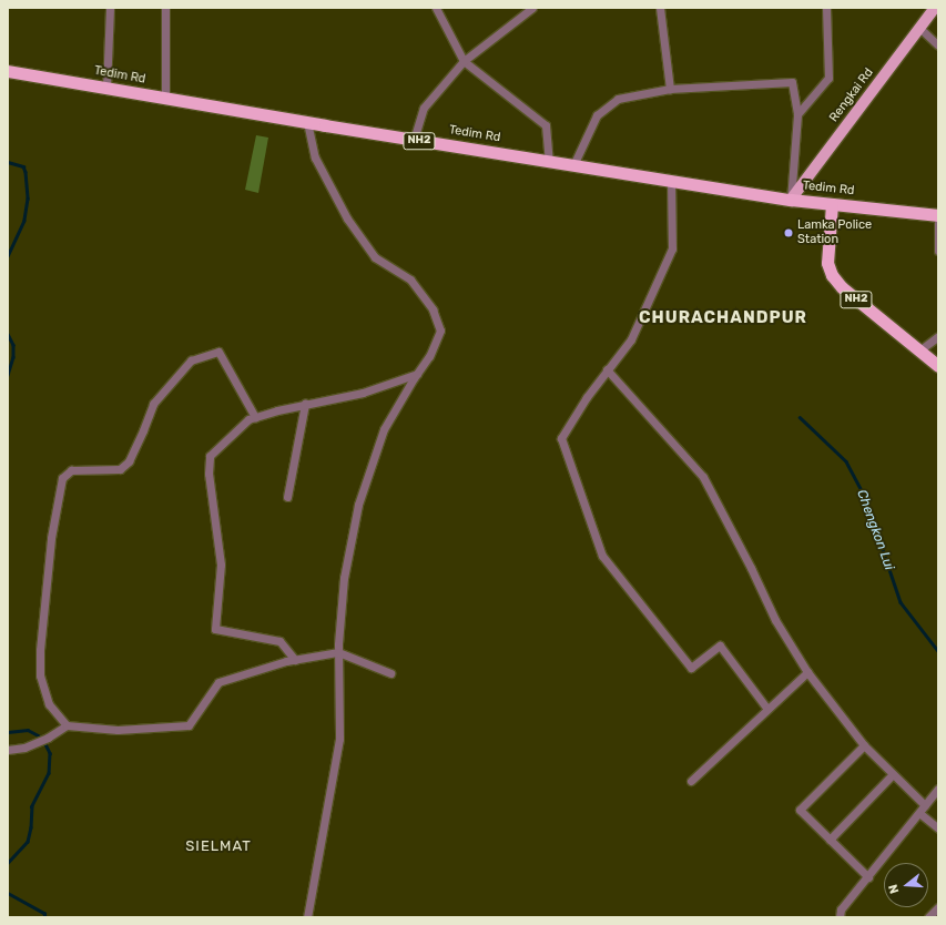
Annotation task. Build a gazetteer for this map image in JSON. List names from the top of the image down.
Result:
{
  "streets": {
    "highway": ["Tedim Rd", "NH2"],
    "main road": ["Rengkai Rd"]
  },
  "crossings": [
    ["Tedim Rd", "Rengkai Rd"],
    ["Tedim Rd", "NH2"]
  ],
  "districts": ["CHURACHANDPUR", "SIELMAT"],
  "water": ["Chengkon Lui"],
  "places": ["Lamka Police Station"],
  "north": "left"
}
